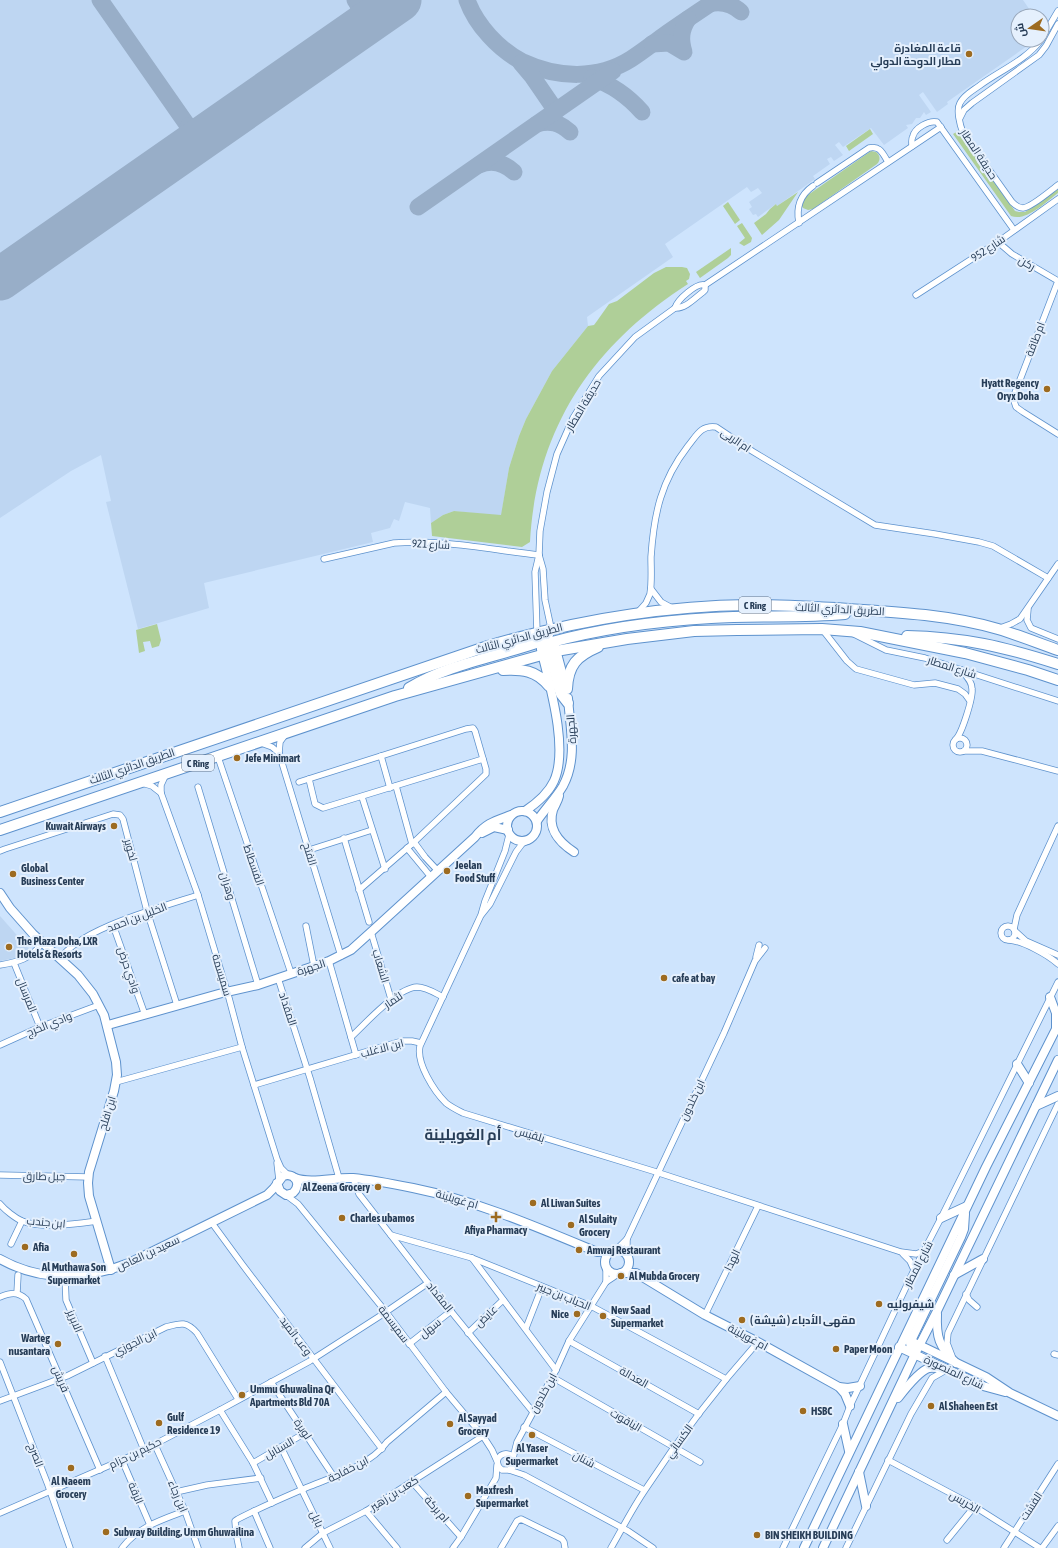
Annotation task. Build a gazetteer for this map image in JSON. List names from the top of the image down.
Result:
{
  "streets": {
    "highway": ["C Ring", "الطريق الدائري الثالث"],
    "street": [
      "حديقة المطار",
      "شارع 952",
      "ركن",
      "ام طاقة",
      "ام الربى",
      "شارع 921",
      "شارع المطار",
      "الجهرة",
      "لخوير",
      "الفتح",
      "الفسطاط",
      "وهران",
      "الخليل بن احمد",
      "الشعاب",
      "وادي حرض",
      "سميسمة",
      "المرسال",
      "لثمار",
      "المقداد",
      "وادي الخرج",
      "ابن الاغلب",
      "ابن خلدون",
      "ابن افلح",
      "بلقيس",
      "جبل طارق",
      "ام غويلينة",
      "ابن جندب",
      "سعيد بن العاص",
      "الهدا",
      "الحباب بن جبير",
      "عايض",
      "الابريز",
      "سهل",
      "وعب اثميد",
      "ابن الجوزي",
      "شارع المنصورة",
      "العدالة",
      "قريش",
      "الياقوت",
      "لوبرة",
      "الكسائي",
      "السنابل",
      "حكيم بن حزام",
      "الصرح",
      "شنان",
      "ابن خفاجة",
      "الرقة",
      "كعب بن زهير",
      "ابن رجاء",
      "الخريس",
      "الفشت",
      "ام بركة",
      "بابل"
    ]
  },
  "crossings": [
    ["حديقة المطار", "شارع 921"],
    ["حديقة المطار", "الطريق الدائري الثالث"],
    ["حديقة المطار", "الجهرة"],
    ["شارع 952", "ركن"],
    ["ركن", "ام طاقة"],
    ["ام الربى", "الطريق الدائري الثالث"],
    ["الطريق الدائري الثالث", "شارع المطار"],
    ["الطريق الدائري الثالث", "الجهرة"],
    ["الطريق الدائري الثالث", "الفسطاط"],
    ["شارع المطار", "بلقيس"],
    ["شارع المطار", "شارع المنصورة"],
    ["الجهرة", "لخوير"],
    ["الجهرة", "الفتح"],
    ["الجهرة", "الفسطاط"],
    ["الجهرة", "وهران"],
    ["الجهرة", "الشعاب"],
    ["الجهرة", "وادي حرض"],
    ["الجهرة", "سميسمة"],
    ["الجهرة", "المقداد"],
    ["لخوير", "الخليل بن احمد"],
    ["الخليل بن احمد", "وادي حرض"],
    ["الخليل بن احمد", "سميسمة"],
    ["الشعاب", "لثمار"],
    ["سميسمة", "ابن الاغلب"],
    ["سميسمة", "ابن خلدون"],
    ["سميسمة", "ابن افلح"],
    ["سميسمة", "ام غويلينة"],
    ["سميسمة", "سعيد بن العاص"],
    ["سميسمة", "سهل"],
    ["سميسمة", "حكيم بن حزام"],
    ["سميسمة", "ابن خفاجة"],
    ["سميسمة", "كعب بن زهير"],
    ["المرسال", "وادي الخرج"],
    ["المقداد", "ابن الاغلب"],
    ["المقداد", "ابن خلدون"],
    ["المقداد", "ام غويلينة"],
    ["المقداد", "الحباب بن جبير"],
    ["المقداد", "عايض"],
    ["المقداد", "سهل"],
    ["المقداد", "حكيم بن حزام"],
    ["ابن الاغلب", "بلقيس"],
    ["ابن خلدون", "بلقيس"],
    ["ابن خلدون", "ام غويلينة"],
    ["ابن خلدون", "الحباب بن جبير"],
    ["ابن خلدون", "العدالة"],
    ["ابن خلدون", "الياقوت"],
    ["ابن خلدون", "شنان"],
    ["ابن افلح", "جبل طارق"],
    ["ابن افلح", "ابن جندب"],
    ["ابن افلح", "سعيد بن العاص"],
    ["بلقيس", "الهدا"],
    ["ام غويلينة", "سعيد بن العاص"],
    ["ام غويلينة", "الهدا"],
    ["ام غويلينة", "الكسائي"],
    ["سعيد بن العاص", "الابريز"],
    ["سعيد بن العاص", "وعب اثميد"],
    ["الحباب بن جبير", "الكسائي"],
    ["الابريز", "ابن الجوزي"],
    ["وعب اثميد", "حكيم بن حزام"],
    ["وعب اثميد", "ابن خفاجة"],
    ["ابن الجوزي", "قريش"],
    ["ابن الجوزي", "حكيم بن حزام"],
    ["ابن الجوزي", "الصرح"],
    ["العدالة", "الكسائي"],
    ["قريش", "حكيم بن حزام"],
    ["الياقوت", "الكسائي"],
    ["لوبرة", "السنابل"],
    ["لوبرة", "حكيم بن حزام"],
    ["لوبرة", "ابن خفاجة"],
    ["الكسائي", "شنان"],
    ["السنابل", "بابل"],
    ["حكيم بن حزام", "الصرح"],
    ["حكيم بن حزام", "الرقة"],
    ["حكيم بن حزام", "ابن رجاء"],
    ["ابن خفاجة", "بابل"],
    ["كعب بن زهير", "ام بركة"],
    ["كعب بن زهير", "بابل"],
    ["الخريس", "الفشت"]
  ],
  "districts": ["أم الغويلينة"],
  "places": {
    "other": [
      "قاعة المغادرة مطار الدوحة الدولي",
      "Hyatt Regency Oryx Doha",
      "Jefe Minimart",
      "Kuwait Airways",
      "Jeelan Food Stuff",
      "Global Business Center",
      "The Plaza Doha, LXR Hotels & Resorts",
      "cafe at bay",
      "Al Zeena Grocery",
      "Al Liwan Suites",
      "Charles ubamos",
      "Al Sulaity Grocery",
      "Afia",
      "Amwaj Restaurant",
      "Al Muthawa Son Supermarket",
      "Al Mubda Grocery",
      "شيفروليه",
      "Nice",
      "New Saad Supermarket",
      "مقهى الأدباء ( شيشة )",
      "Warteg nusantara",
      "Paper Moon",
      "Ummu Ghuwalina Qr Apartments Bld 70A",
      "Al Shaheen Est",
      "HSBC",
      "Gulf Residence 19",
      "Al Sayyad Grocery",
      "Al Yaser Supermarket",
      "Al Naeem Grocery",
      "Maxfresh Supermarket",
      "Subway Building, Umm Ghuwailina",
      "BIN SHEIKH BUILDING"
    ],
    "health": ["Afiya Pharmacy"]
  },
  "north": "left"
}
